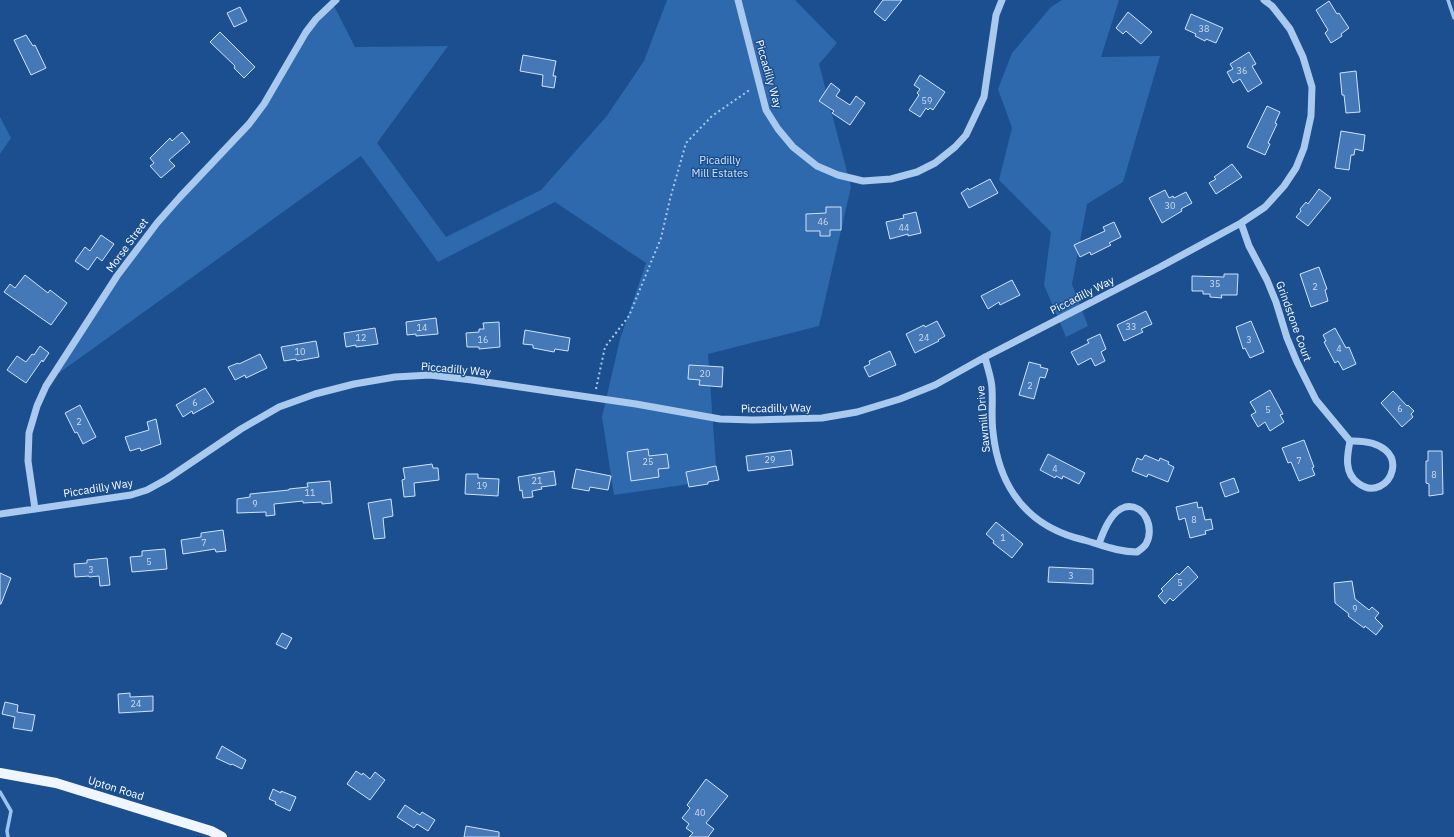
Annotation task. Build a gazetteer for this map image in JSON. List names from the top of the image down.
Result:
{
  "streets": {
    "main road": ["Upton Road"],
    "street": [
      "Piccadilly Way",
      "Morse Street",
      "Grindstone Court",
      "Sawmill Drive"
    ]
  },
  "crossings": [
    ["Piccadilly Way", "Morse Street"],
    ["Piccadilly Way", "Grindstone Court"],
    ["Piccadilly Way", "Sawmill Drive"]
  ],
  "parks": ["Picadilly Mill Estates"],
  "house_numbers": [
    "38",
    "36",
    "59",
    "30",
    "46",
    "44",
    "35",
    "2",
    "33",
    "14",
    "12",
    "24",
    "16",
    "3",
    "4",
    "10",
    "20",
    "2",
    "6",
    "6",
    "5",
    "2",
    "29",
    "7",
    "25",
    "4",
    "8",
    "21",
    "19",
    "11",
    "9",
    "8",
    "1",
    "7",
    "5",
    "3",
    "3",
    "5",
    "9",
    "24",
    "40"
  ]
}
